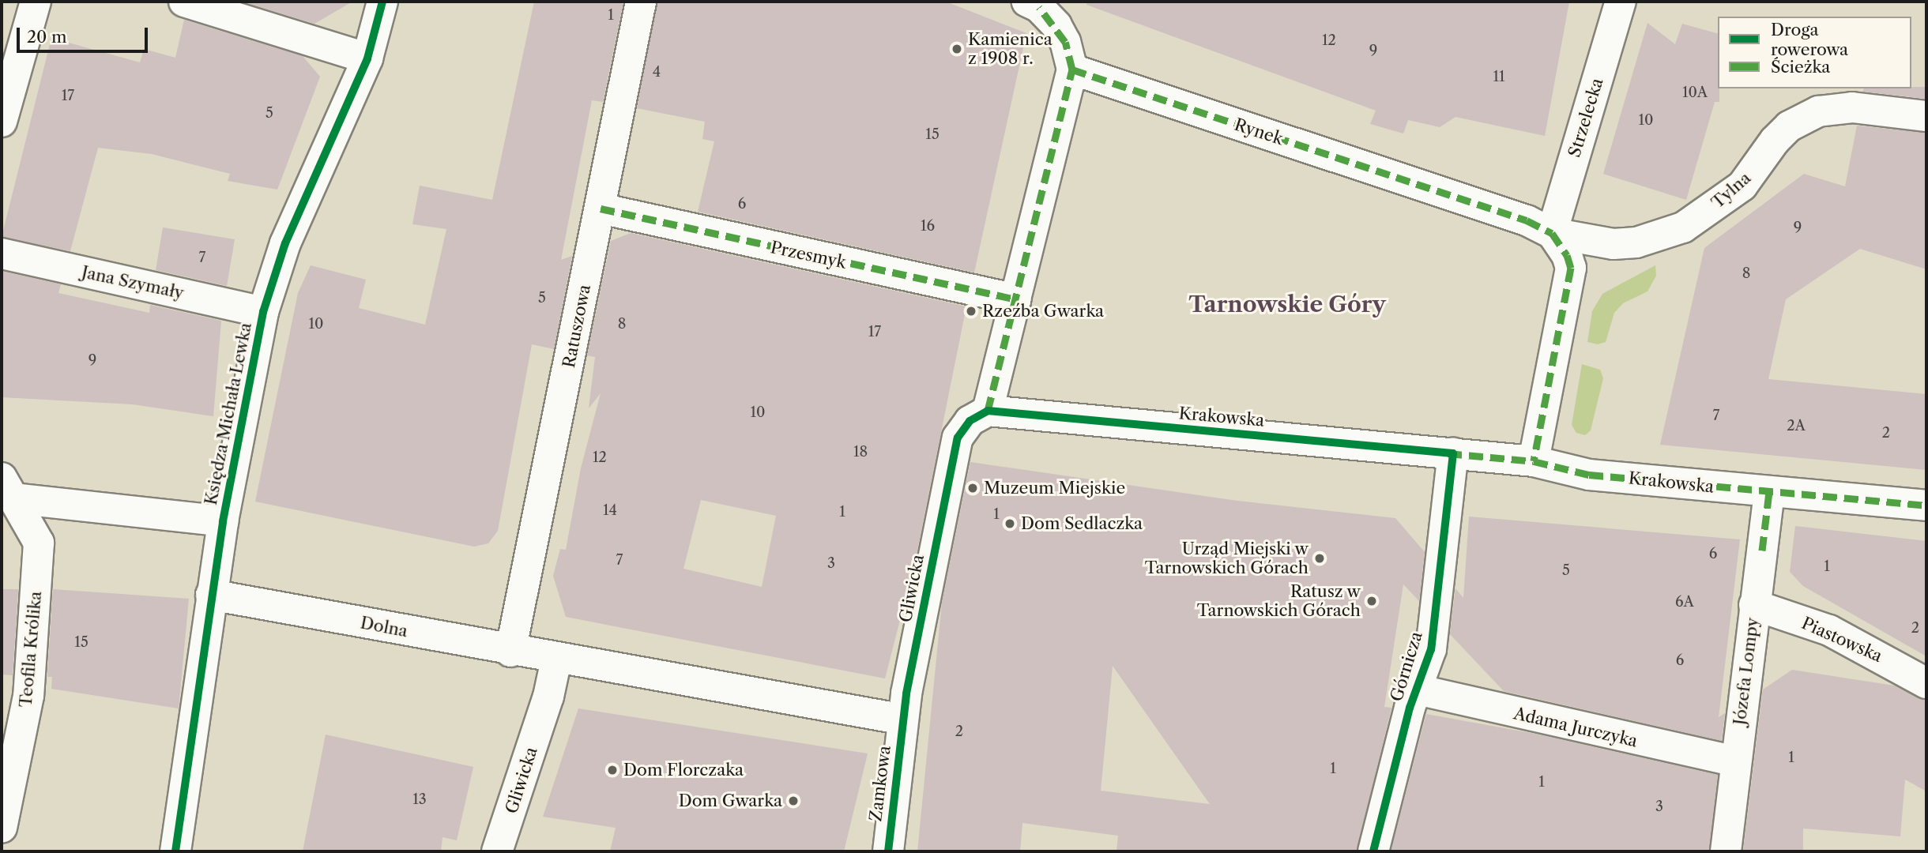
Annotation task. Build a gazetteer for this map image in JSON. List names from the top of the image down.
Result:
{
  "streets": {
    "street": [
      "Strzelecka",
      "Rynek",
      "Tylna",
      "Przesmyk",
      "Jana Szymały",
      "Ratuszowa",
      "Księdza Michała Lewka",
      "Krakowska",
      "Gliwicka",
      "Dolna",
      "Piastowska",
      "Teofila Królika",
      "Górnicza",
      "Józefa Lompy",
      "Adama Jurczyka",
      "Zamkowa"
    ]
  },
  "crossings": [
    ["Strzelecka", "Rynek"],
    ["Strzelecka", "Tylna"],
    ["Rynek", "Tylna"],
    ["Rynek", "Krakowska"],
    ["Przesmyk", "Ratuszowa"],
    ["Jana Szymały", "Księdza Michała Lewka"],
    ["Ratuszowa", "Dolna"],
    ["Księdza Michała Lewka", "Dolna"],
    ["Krakowska", "Gliwicka"],
    ["Krakowska", "Górnicza"],
    ["Krakowska", "Józefa Lompy"],
    ["Gliwicka", "Dolna"],
    ["Gliwicka", "Zamkowa"],
    ["Piastowska", "Józefa Lompy"],
    ["Górnicza", "Adama Jurczyka"],
    ["Józefa Lompy", "Adama Jurczyka"]
  ],
  "districts": ["Tarnowskie Góry"],
  "places": [
    "Kamienica z 1908 r.",
    "Rzeźba Gwarka",
    "Muzeum Miejskie",
    "Dom Sedlaczka",
    "Urząd Miejski w Tarnowskich Górach",
    "Ratusz w Tarnowskich Górach",
    "Dom Florczaka",
    "Dom Gwarka"
  ],
  "house_numbers": [
    "1",
    "12",
    "9",
    "4",
    "11",
    "10A",
    "17",
    "5",
    "10",
    "15",
    "6",
    "16",
    "9",
    "7",
    "8",
    "5",
    "10",
    "8",
    "17",
    "9",
    "10",
    "7",
    "2A",
    "2",
    "18",
    "12",
    "14",
    "1",
    "1",
    "6",
    "7",
    "3",
    "1",
    "5",
    "6A",
    "2",
    "15",
    "6",
    "2",
    "1",
    "1",
    "1",
    "13",
    "3"
  ],
  "legend": ["Droga rowerowa", "Ścieżka"],
  "scale_bar": "20 m"
}
